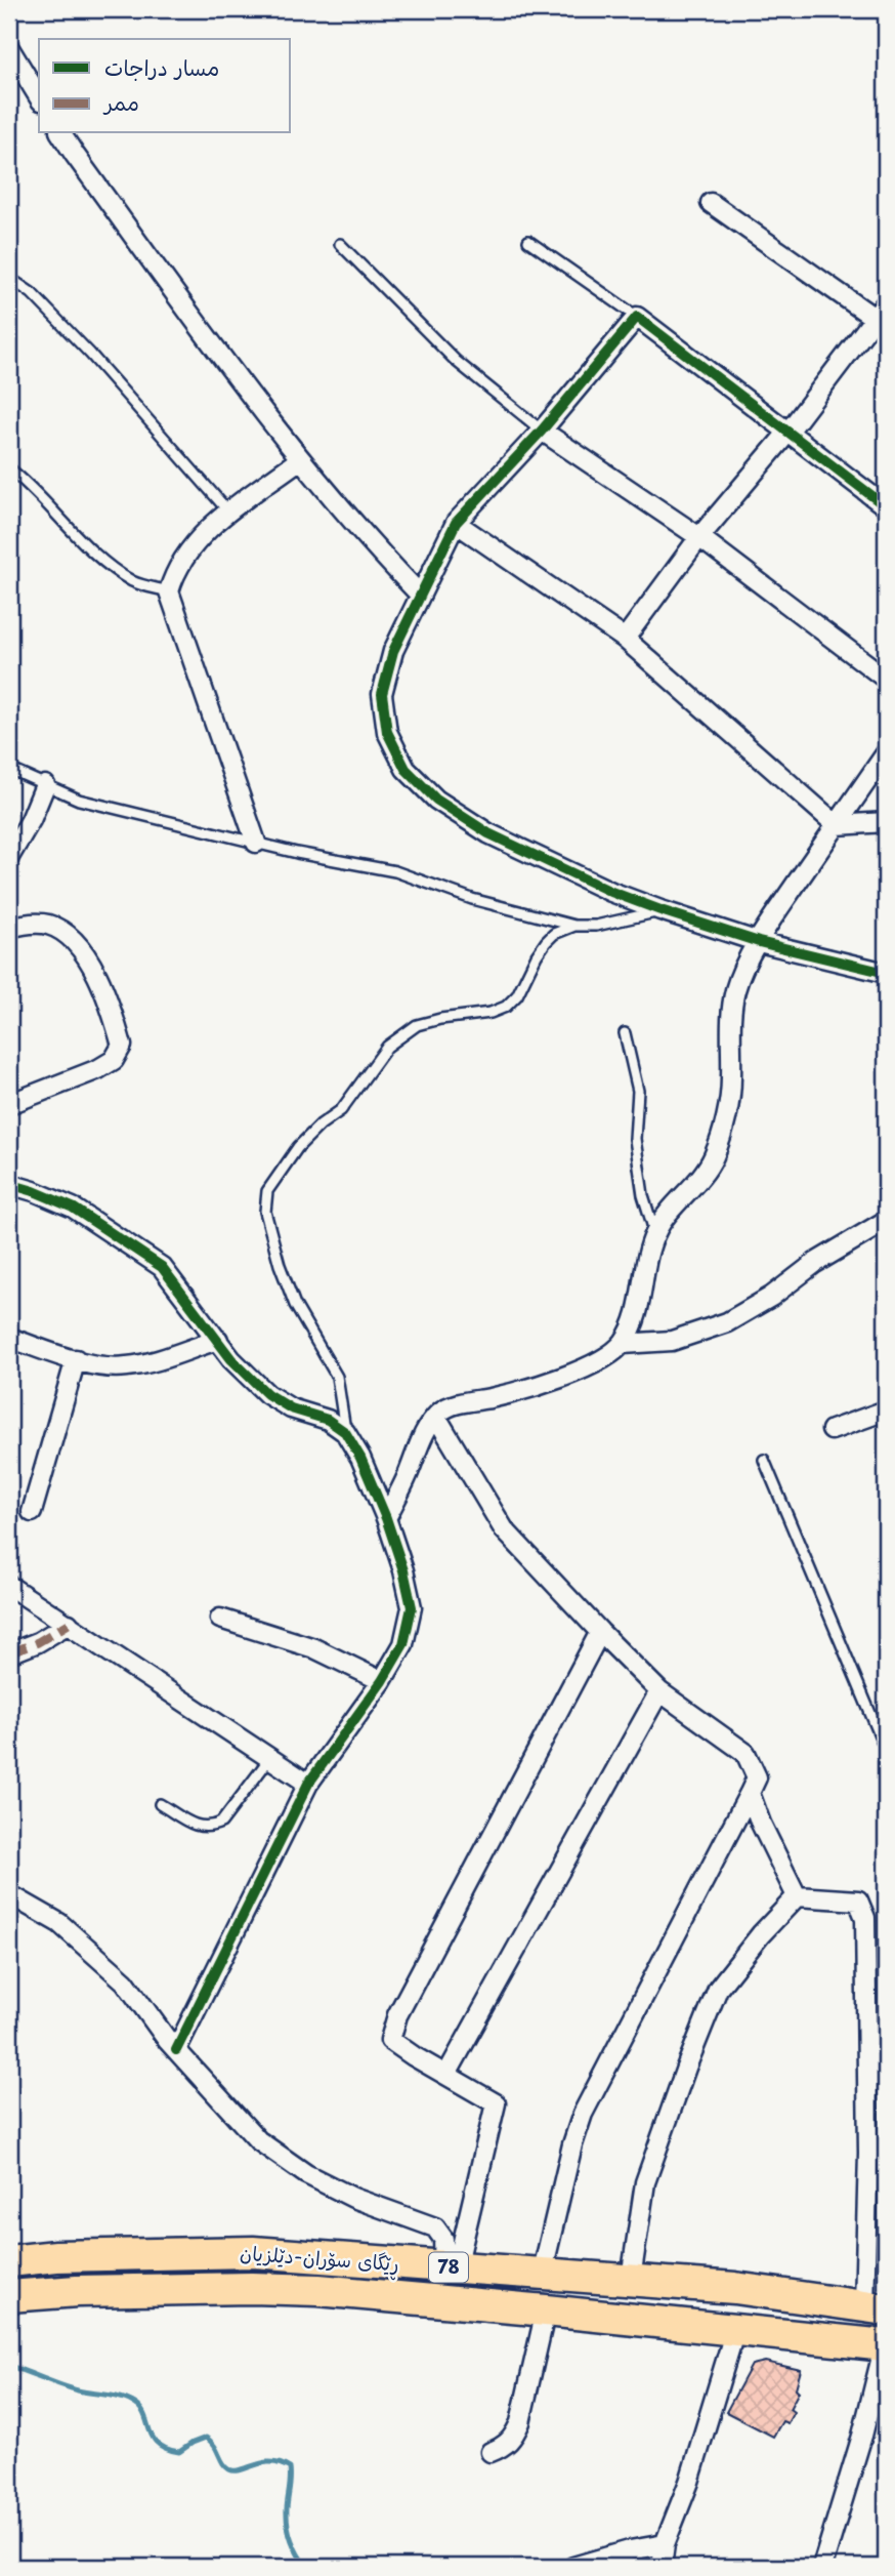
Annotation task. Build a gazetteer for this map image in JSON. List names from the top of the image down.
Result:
{
  "streets": {
    "main road": ["ڕێگای سۆران-دێلزیان", "78"]
  },
  "legend": ["مسار دراجات", "ممر"]
}
